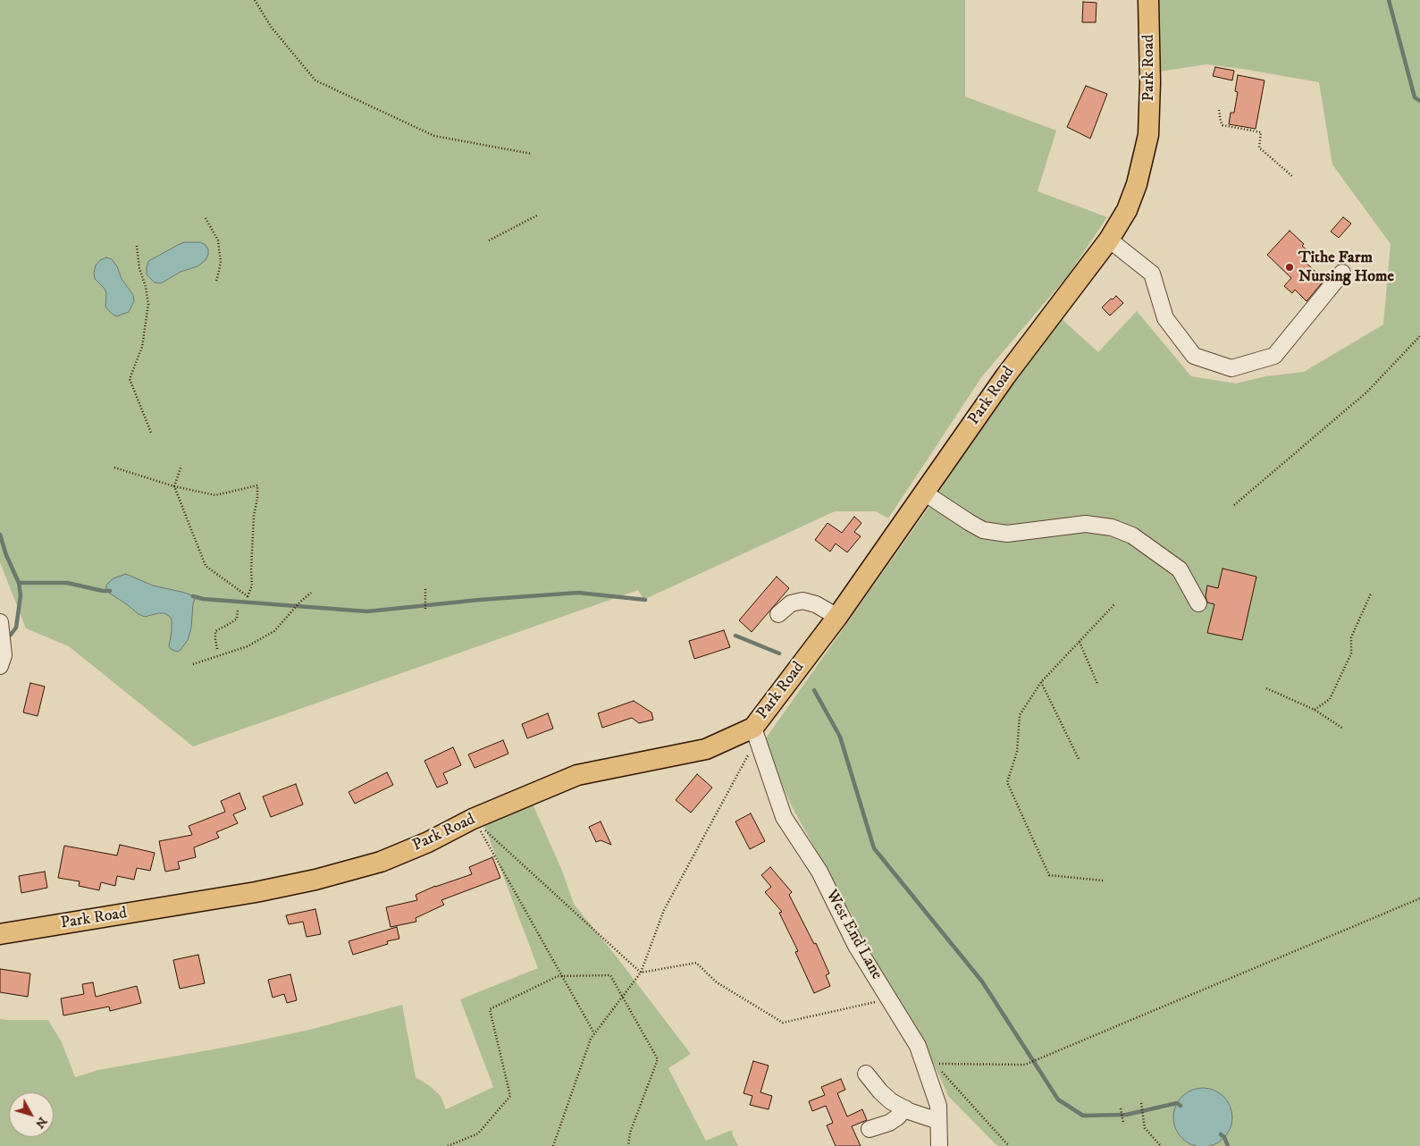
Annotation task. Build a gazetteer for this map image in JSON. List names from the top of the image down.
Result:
{
  "streets": {
    "main road": ["Park Road"],
    "street": ["West End Lane"]
  },
  "crossings": [
    ["Park Road", "West End Lane"]
  ],
  "places": ["Tithe Farm Nursing Home"],
  "north": "bottom right"
}
